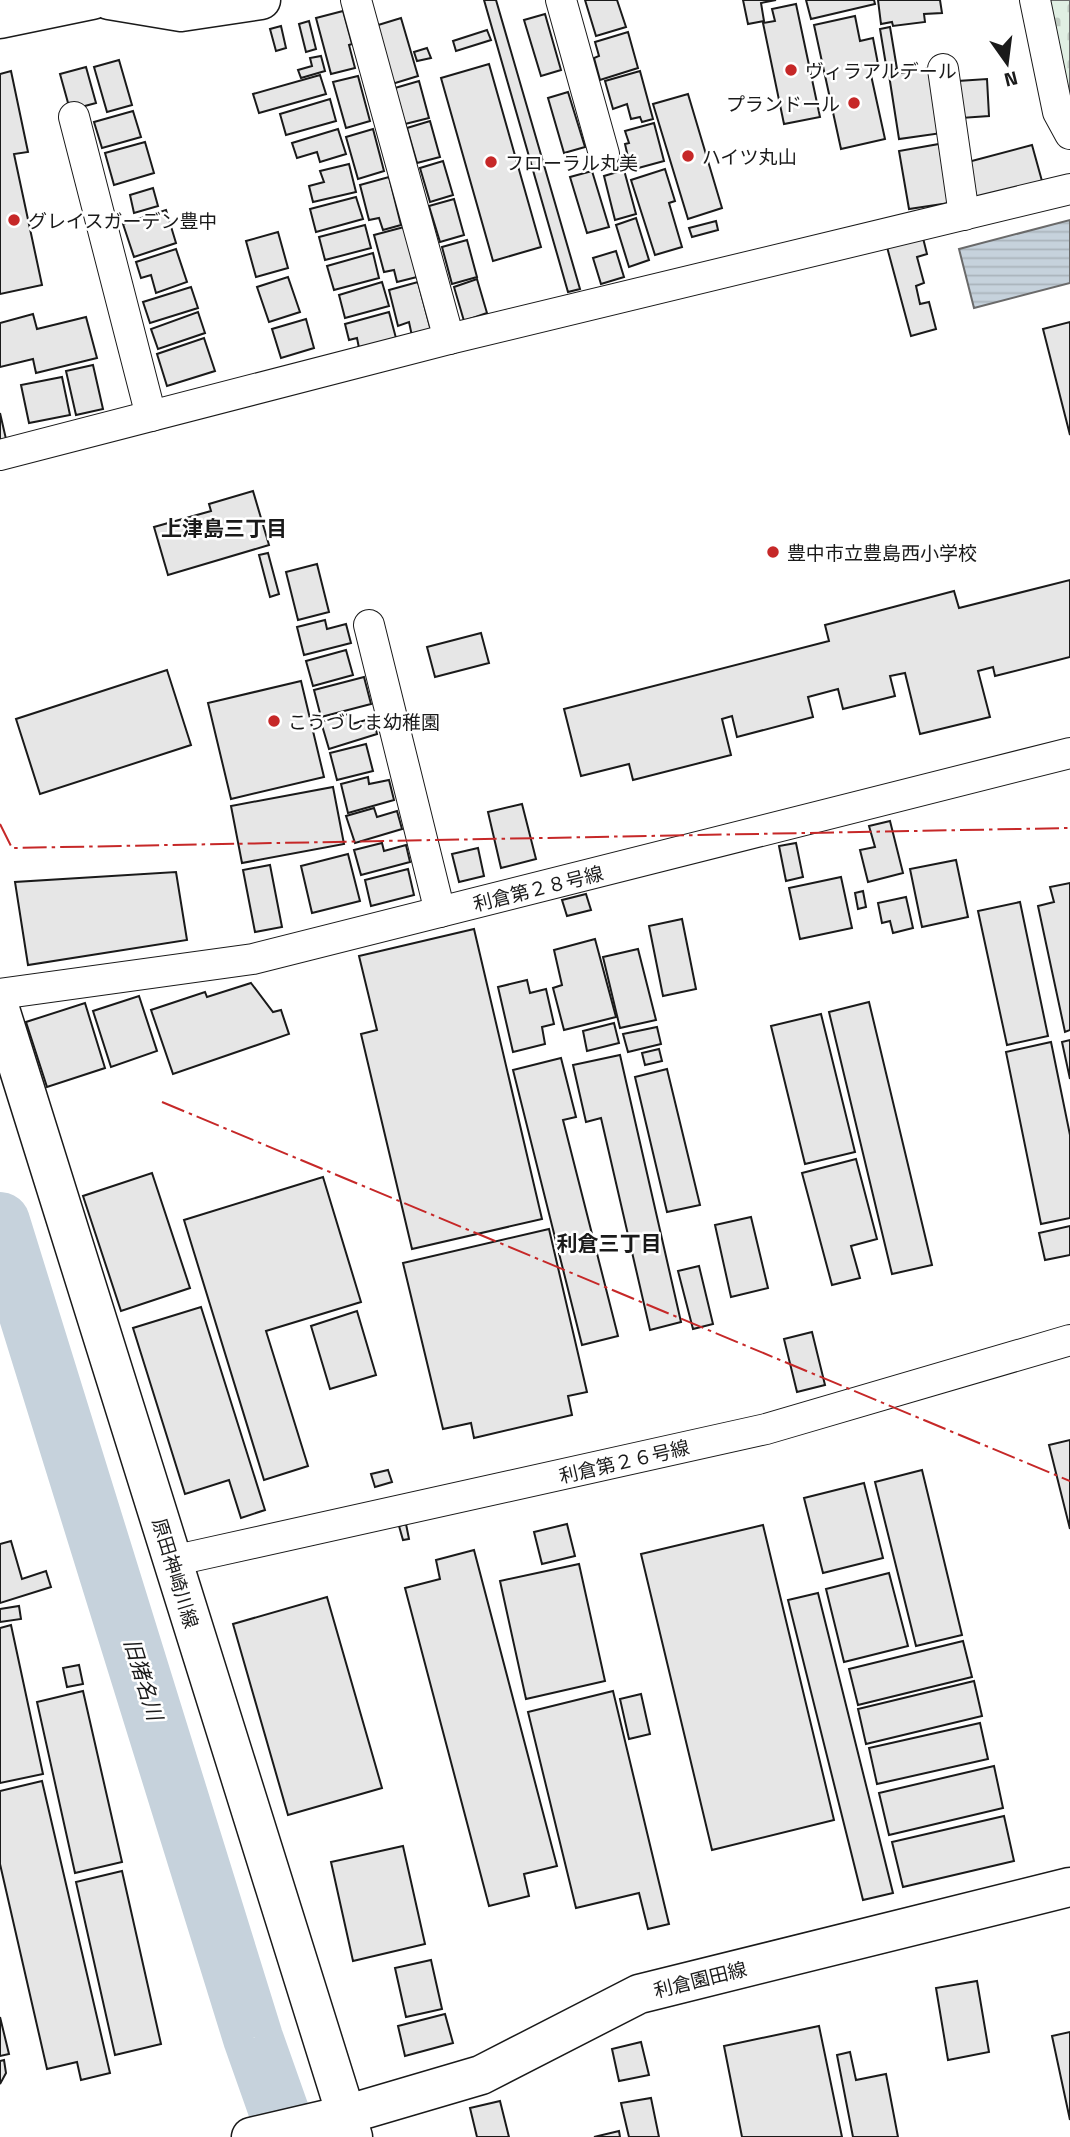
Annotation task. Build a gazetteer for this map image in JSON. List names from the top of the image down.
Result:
{
  "streets": {
    "street": [
      "利倉第２８号線",
      "利倉第２６号線",
      "原田神崎川線",
      "利倉園田線"
    ]
  },
  "crossings": [
    ["利倉第２６号線", "原田神崎川線"],
    ["原田神崎川線", "利倉園田線"]
  ],
  "districts": ["上津島三丁目", "利倉三丁目"],
  "water": ["旧猪名川"],
  "places": [
    "ヴィラアルデール",
    "プランドール",
    "ハイツ丸山",
    "フローラル丸美",
    "グレイスガーデン豊中",
    "豊中市立豊島西小学校",
    "こうづしま幼稚園"
  ],
  "north": "bottom"
}
